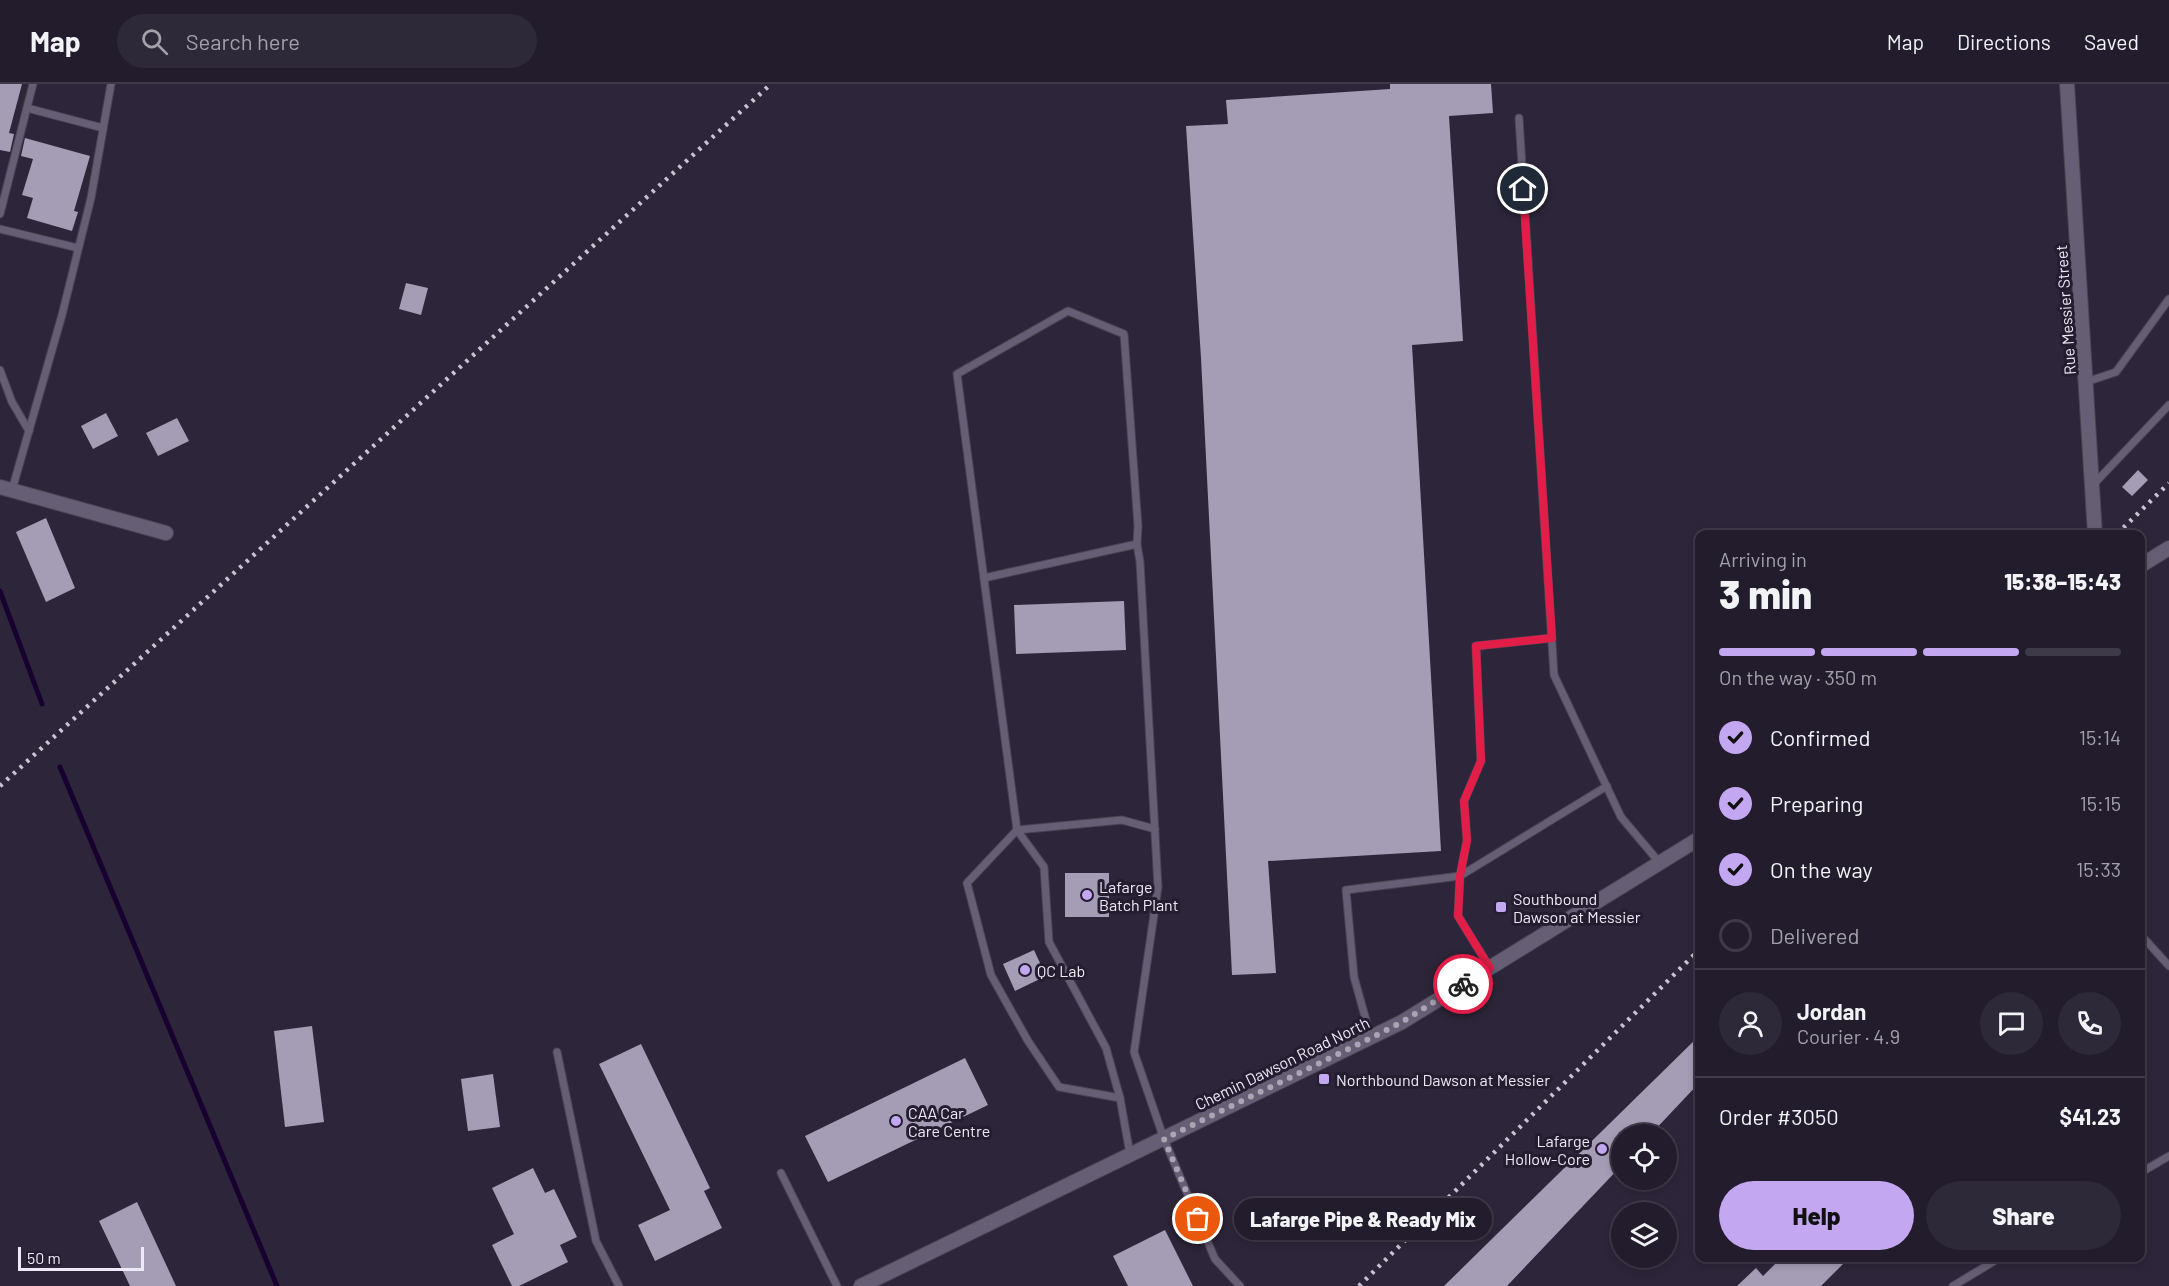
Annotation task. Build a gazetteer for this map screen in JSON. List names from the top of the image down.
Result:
{
  "streets": {
    "street": ["Rue Messier Street", "Chemin Dawson Road North"]
  },
  "places": {
    "other": [
      "Lafarge Batch Plant",
      "QC Lab",
      "CAA Car Care Centre",
      "Lafarge Hollow-Core",
      "Lafarge Pipe & Ready Mix"
    ],
    "transit": ["Southbound Dawson at Messier", "Northbound Dawson at Messier"]
  },
  "scale_bar": "50 m",
  "page": {
    "header": "Map",
    "search": "Search here",
    "nav": ["Map", "Directions", "Saved"],
    "heading": ["3 min", "Arriving in", "15:38–15:43"],
    "panel": [
      "Jordan",
      "Courier · 4.9",
      "Order #3050",
      "$41.23"
    ],
    "bar": "On the way · 350 m",
    "list": [
      ["Confirmed", "15:14"],
      ["Preparing", "15:15"],
      ["On the way", "15:33"],
      "Delivered"
    ],
    "buttons": ["Help", "Share"],
    "bubble": "Lafarge Pipe & Ready Mix",
    "scale": "50 m"
  }
}
